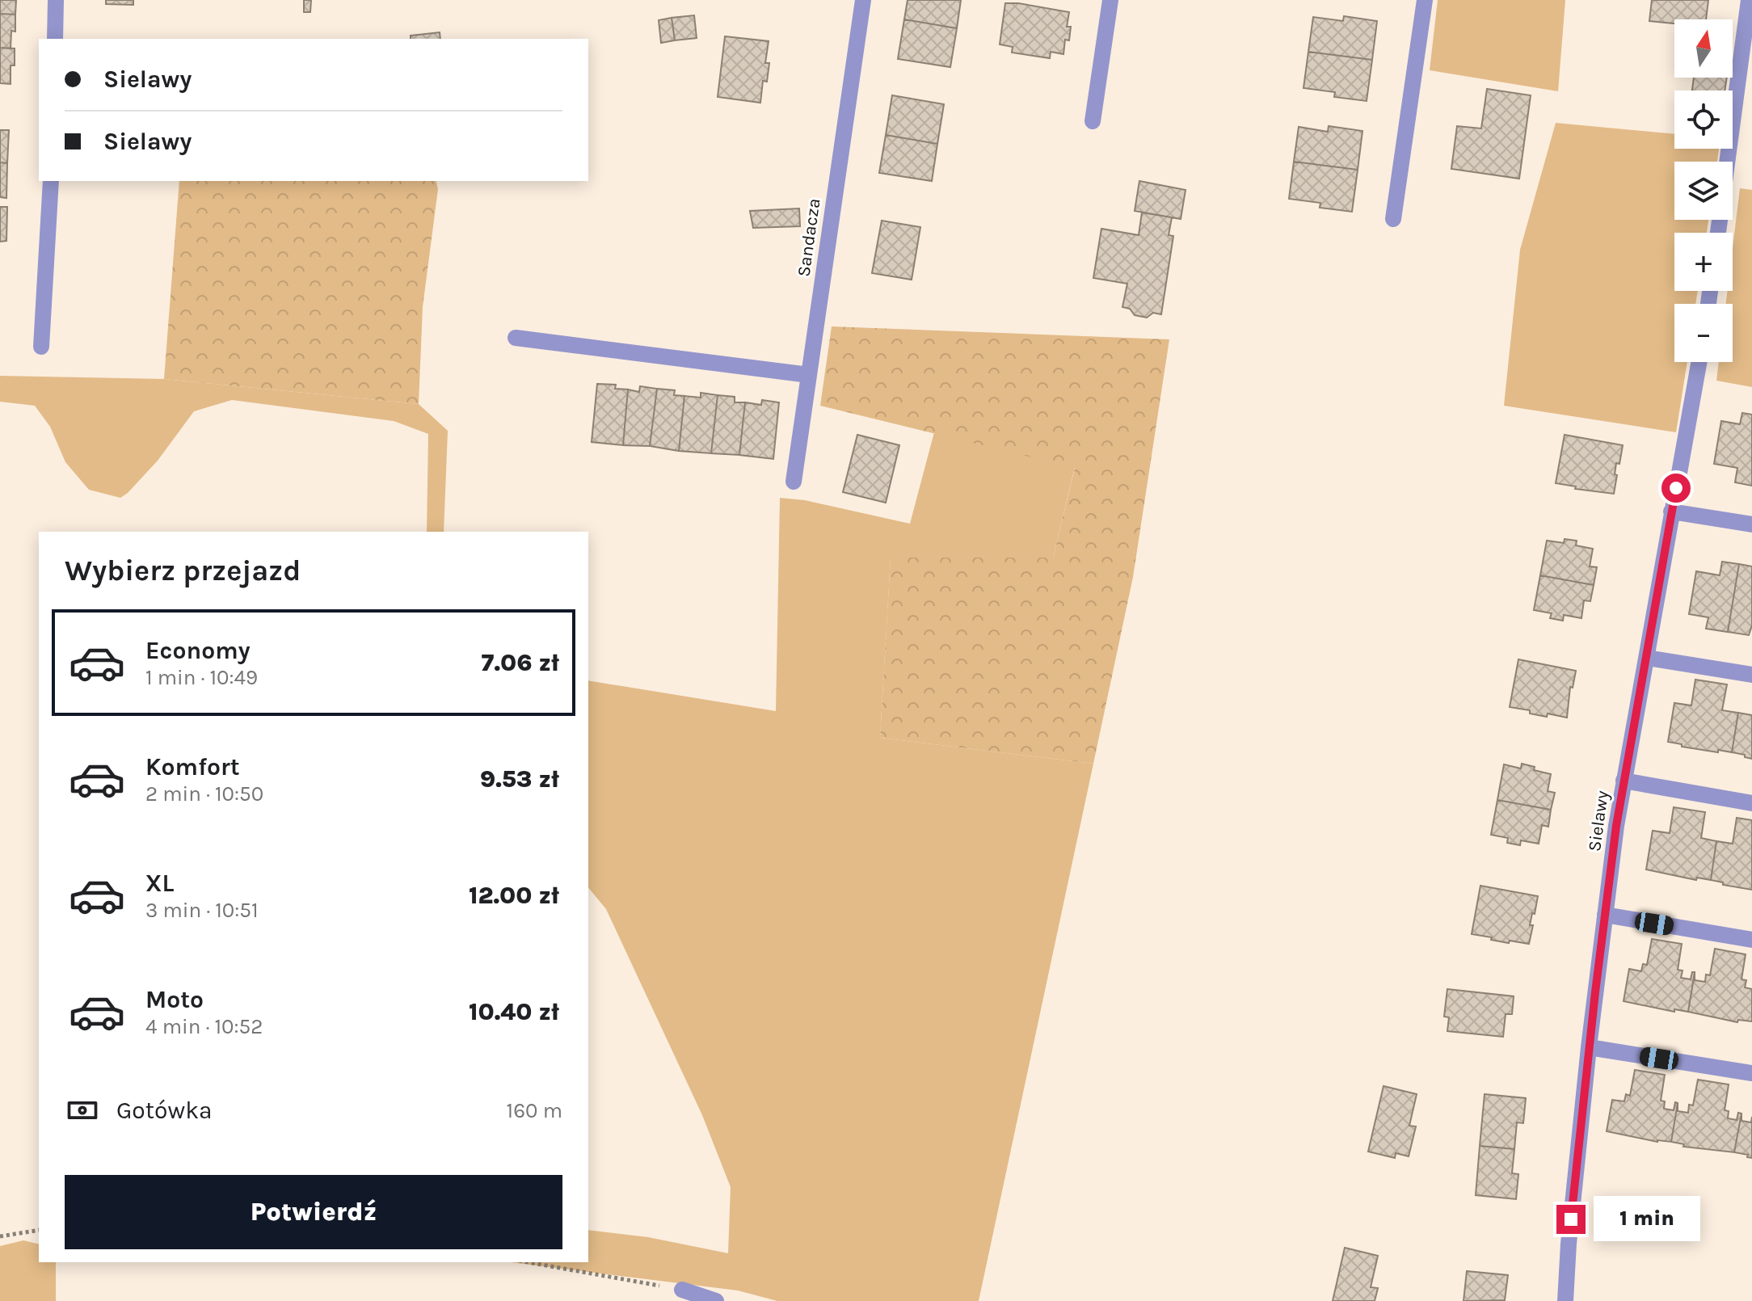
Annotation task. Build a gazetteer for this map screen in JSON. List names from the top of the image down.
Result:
{
  "streets": {
    "street": ["Sandacza", "Sielawy"]
  },
  "north": "top",
  "page": {
    "map_buttons": ["+", "−"],
    "banner": ["Sielawy", "Sielawy"],
    "heading": "Wybierz przejazd",
    "list": [
      {
        "name": "Economy",
        "note": "1 min · 10:49",
        "value": "7.06 zł"
      },
      {
        "name": "Komfort",
        "note": "2 min · 10:50",
        "value": "9.53 zł"
      },
      {
        "name": "XL",
        "note": "3 min · 10:51",
        "value": "12.00 zł"
      },
      {
        "name": "Moto",
        "note": "4 min · 10:52",
        "value": "10.40 zł"
      }
    ],
    "pay": ["Gotówka", "160 m"],
    "buttons": "Potwierdź",
    "bubble": "1 min"
  }
}
